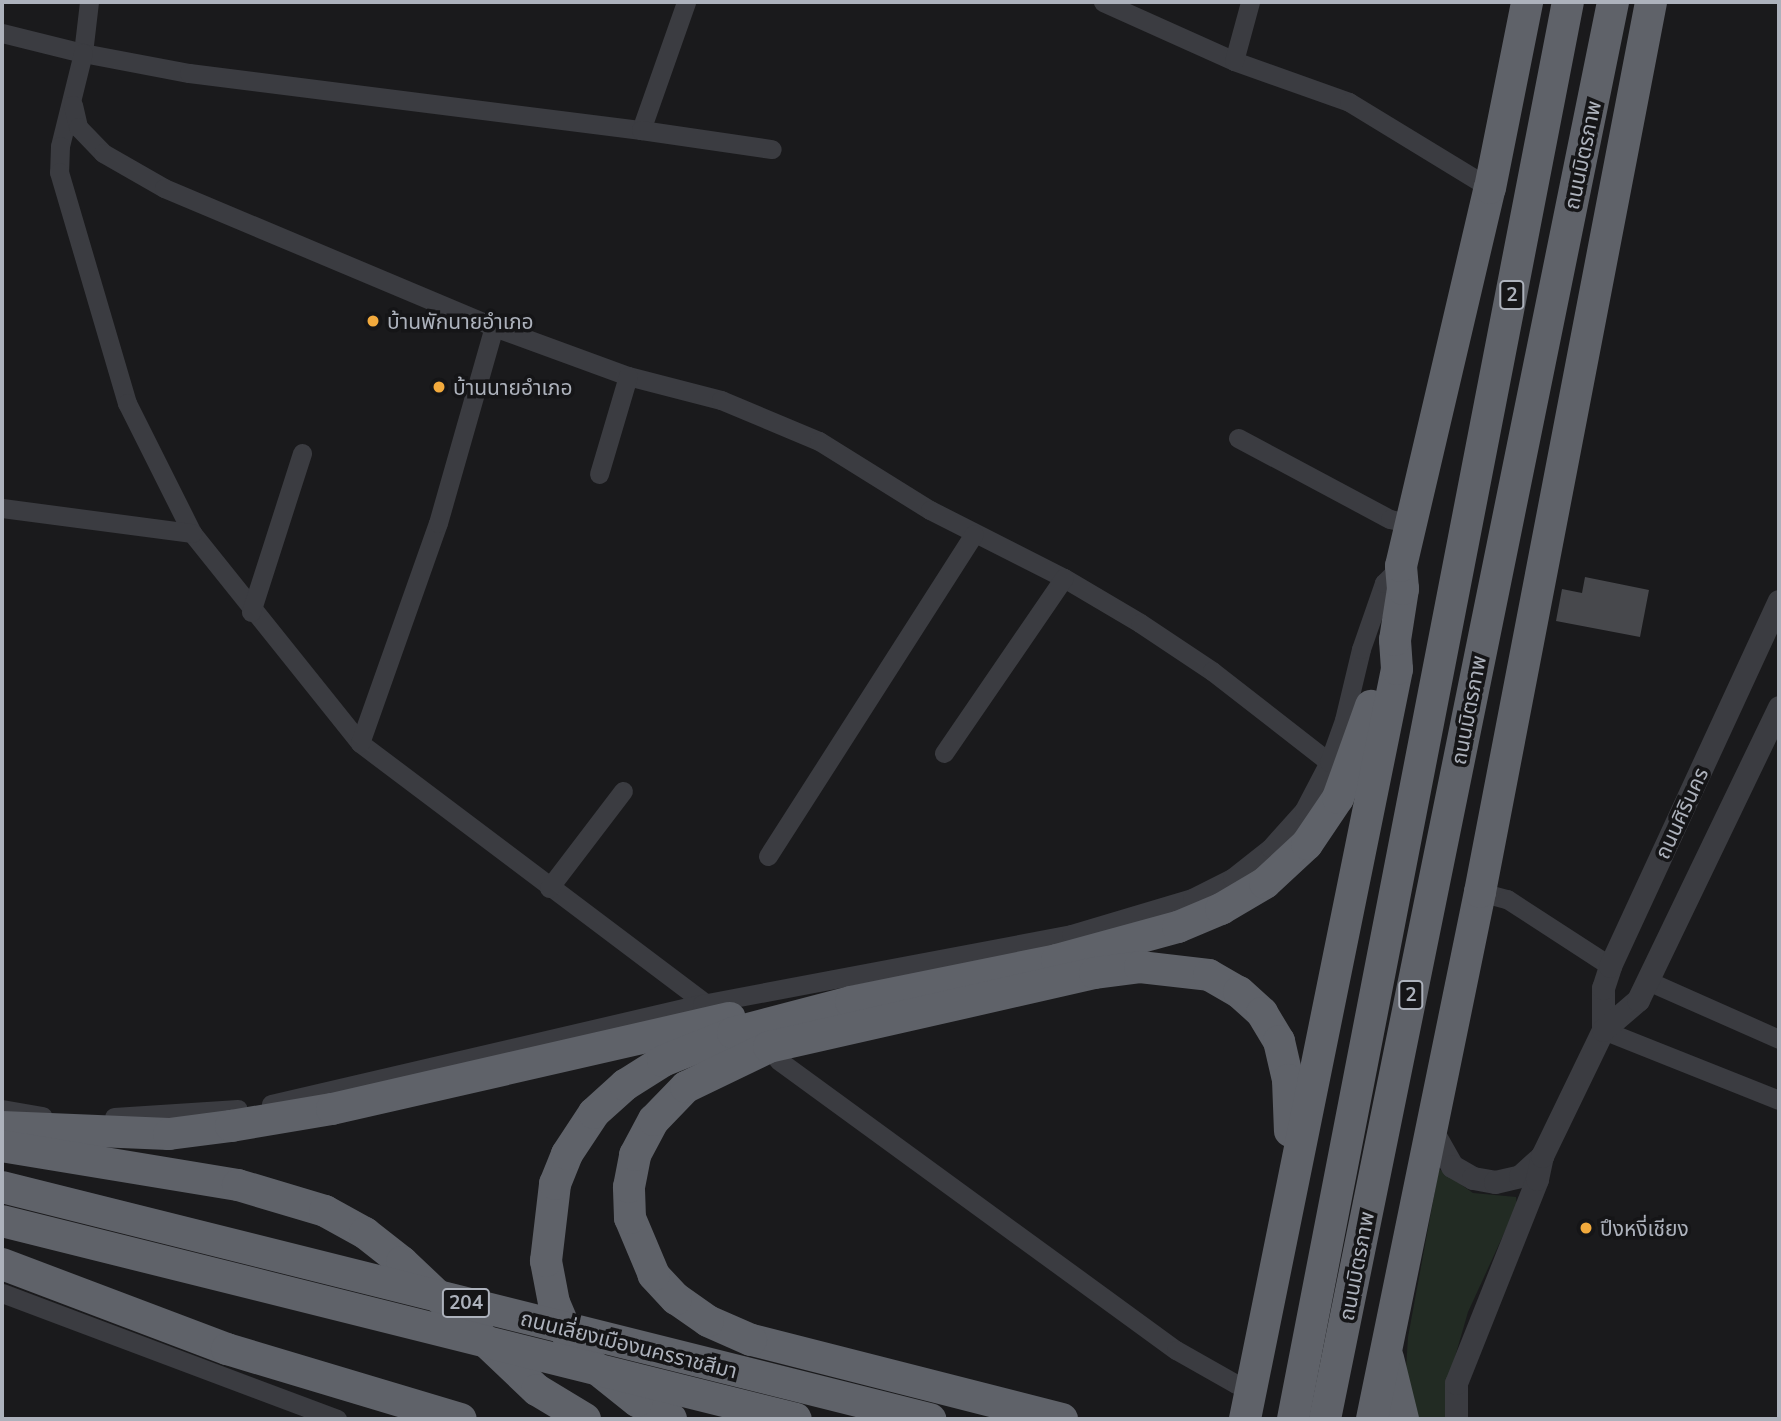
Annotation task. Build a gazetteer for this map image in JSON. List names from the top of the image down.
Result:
{
  "streets": {
    "highway": [
      "ถนนมิตรภาพ",
      "2",
      "204",
      "ถนนเลี่ยงเมืองนครราชสีมา"
    ],
    "street": ["ถนนศิรินคร"]
  },
  "places": ["บ้านพักนายอำเภอ", "บ้านนายอำเภอ", "ปึงหงี่เชียง"]
}
